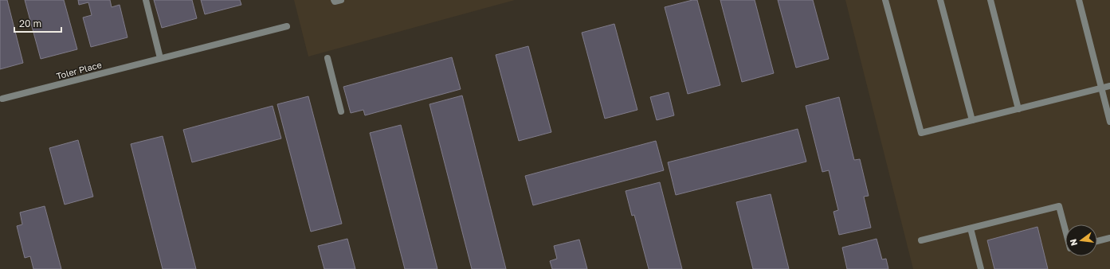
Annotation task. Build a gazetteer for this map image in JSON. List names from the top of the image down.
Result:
{
  "streets": {
    "street": ["Toler Place"]
  },
  "scale_bar": "20 m",
  "north": "left"
}
